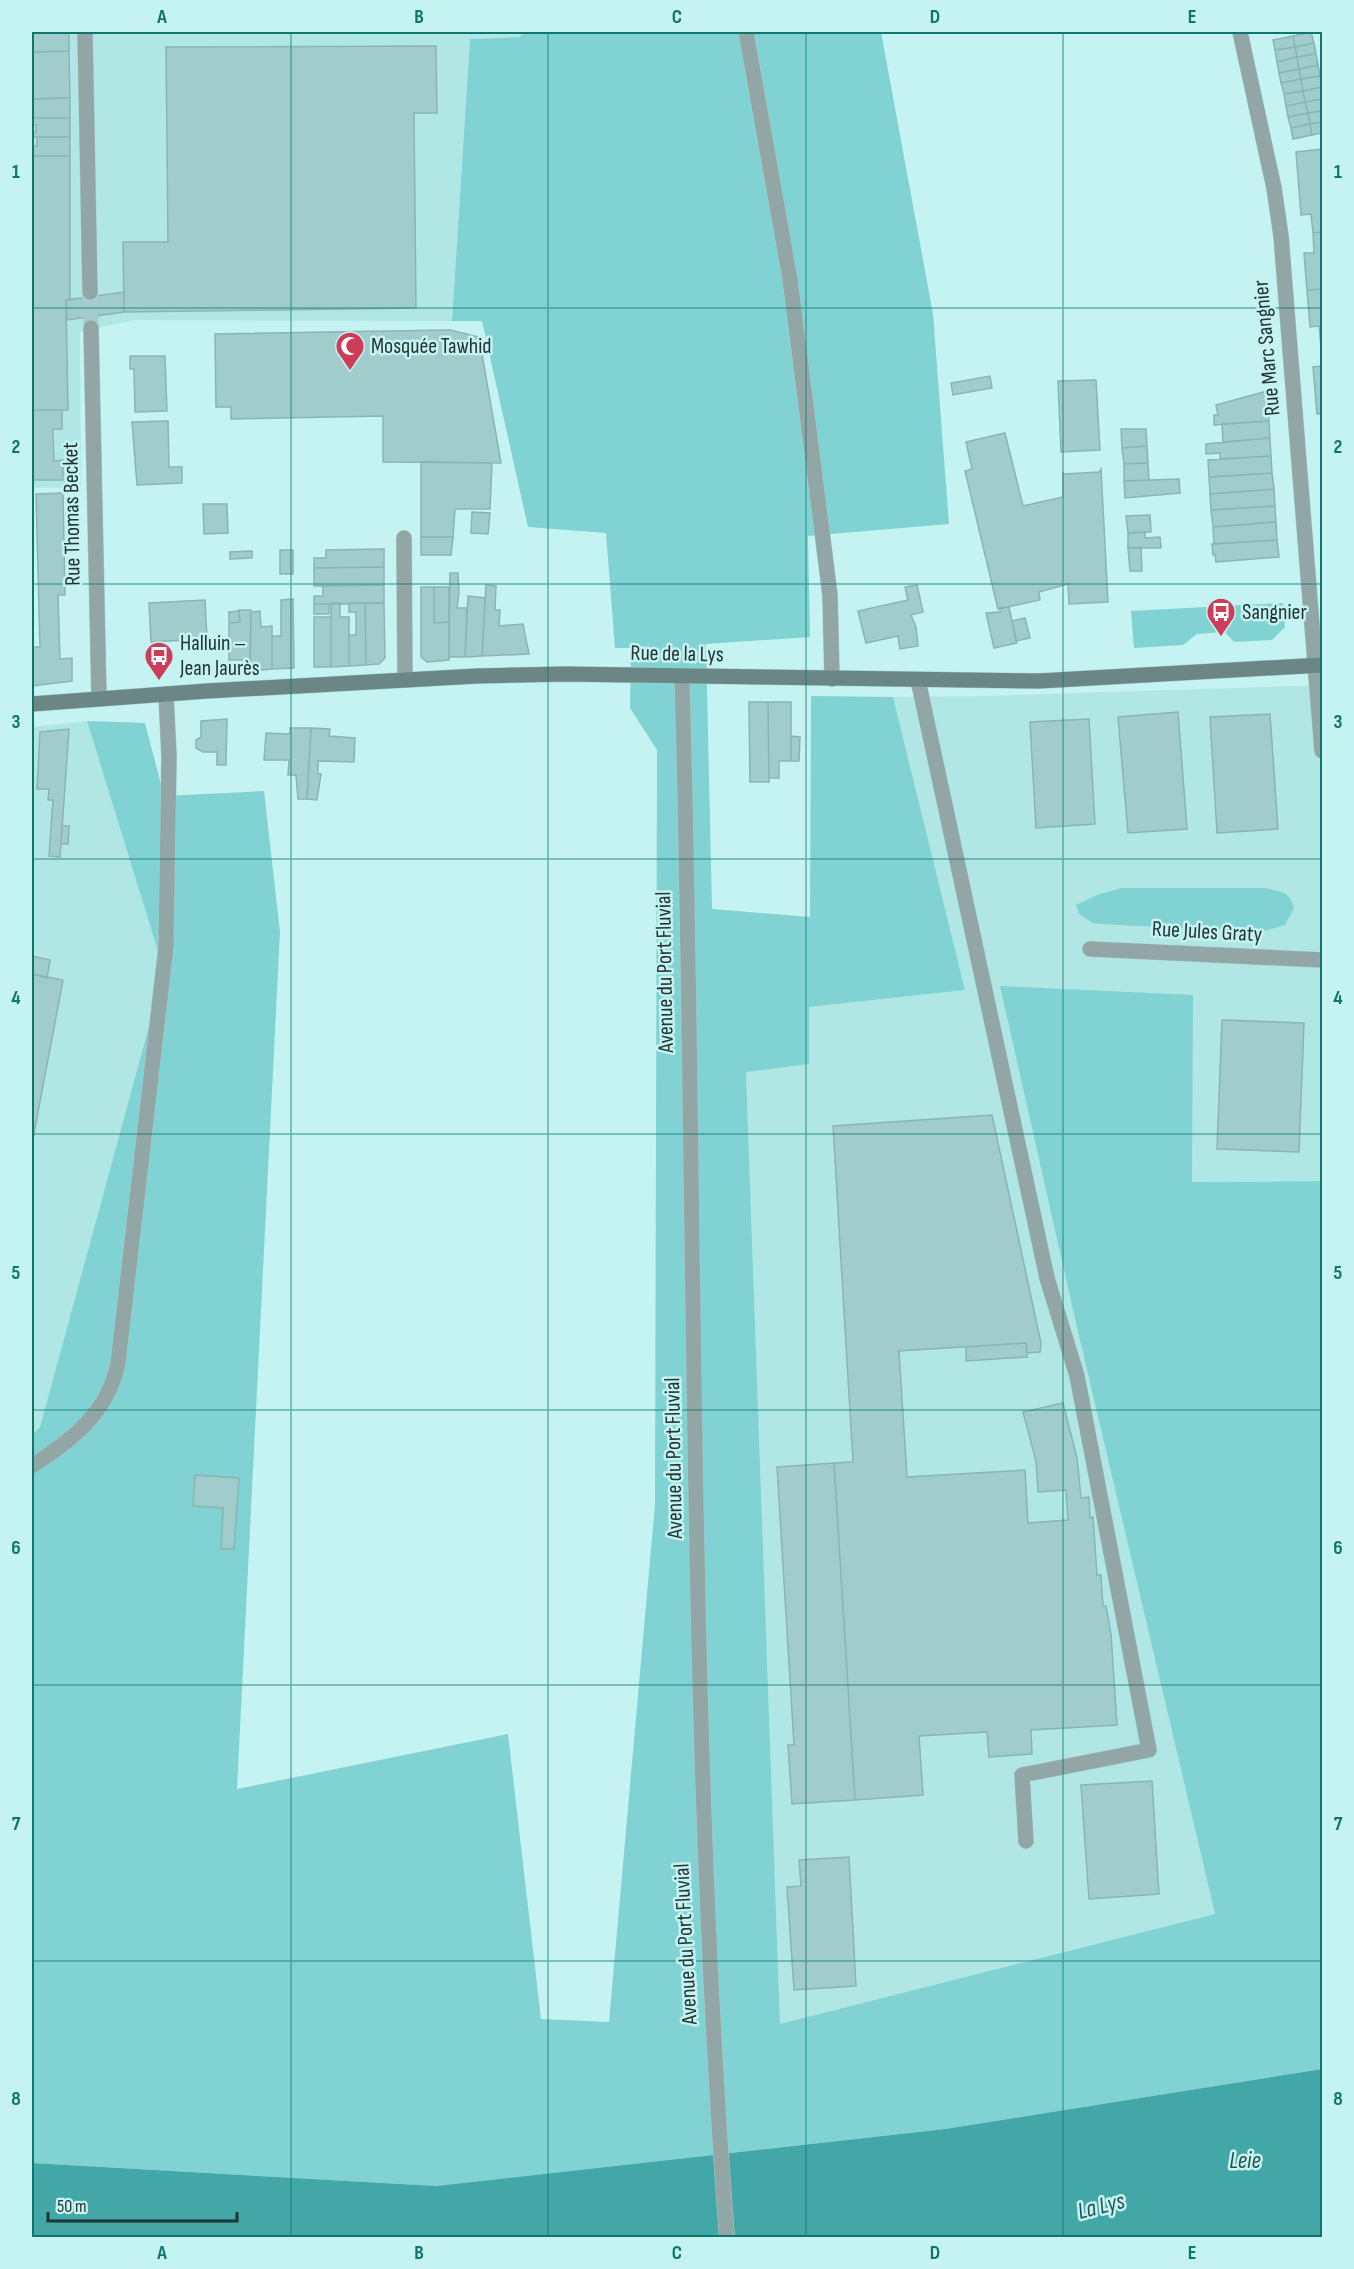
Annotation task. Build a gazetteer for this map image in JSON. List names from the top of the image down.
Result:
{
  "streets": {
    "main road": ["Rue de la Lys"],
    "street": [
      "Rue Marc Sangnier",
      "Rue Thomas Becket",
      "Rue Jules Graty",
      "Avenue du Port Fluvial"
    ]
  },
  "crossings": [
    ["Rue Marc Sangnier", "Rue de la Lys"],
    ["Rue Thomas Becket", "Rue de la Lys"],
    ["Rue de la Lys", "Avenue du Port Fluvial"]
  ],
  "water": ["Leie", "La Lys"],
  "places": {
    "mosque": ["Mosquée Tawhid"],
    "bus stop": ["Sangnier", "Halluin – Jean Jaurès"]
  },
  "scale_bar": "50 m",
  "grid": {
    "columns": [
      "A",
      "B",
      "C",
      "D",
      "E"
    ],
    "rows": [
      "1",
      "2",
      "3",
      "4",
      "5",
      "6",
      "7",
      "8"
    ]
  }
}
